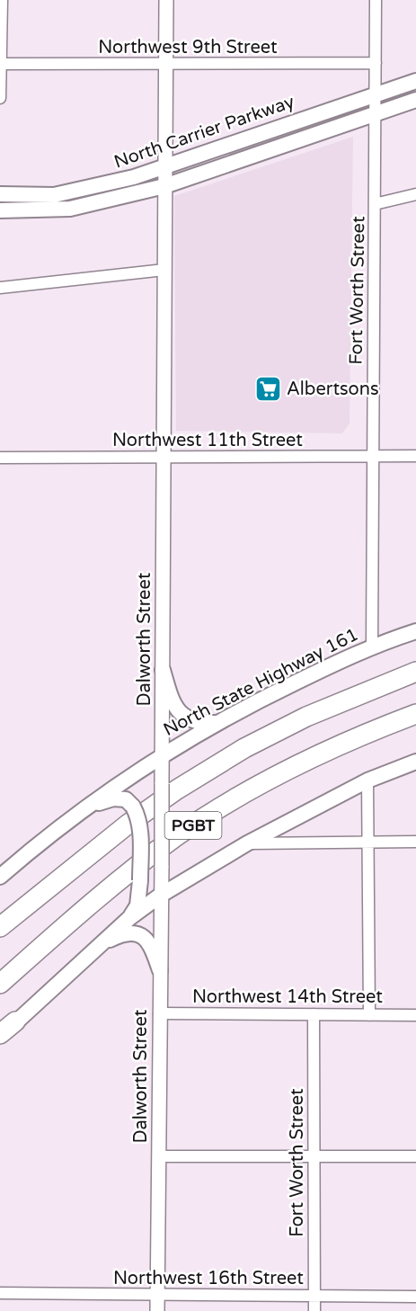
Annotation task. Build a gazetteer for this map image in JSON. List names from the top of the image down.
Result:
{
  "streets": {
    "highway": ["PGBT"],
    "main road": ["North Carrier Parkway", "North State Highway 161"],
    "street": [
      "Northwest 9th Street",
      "Fort Worth Street",
      "Northwest 11th Street",
      "Dalworth Street",
      "Northwest 14th Street",
      "Northwest 16th Street"
    ]
  },
  "crossings": [
    ["Northwest 9th Street", "Fort Worth Street"],
    ["Northwest 9th Street", "Dalworth Street"],
    ["North Carrier Parkway", "Fort Worth Street"],
    ["North Carrier Parkway", "Dalworth Street"],
    ["Fort Worth Street", "Northwest 11th Street"],
    ["Fort Worth Street", "North State Highway 161"],
    ["Fort Worth Street", "Northwest 14th Street"],
    ["Fort Worth Street", "Northwest 16th Street"],
    ["Northwest 11th Street", "Dalworth Street"],
    ["Dalworth Street", "North State Highway 161"],
    ["Dalworth Street", "Northwest 14th Street"],
    ["Dalworth Street", "Northwest 16th Street"]
  ],
  "places": {
    "supermarket": ["Albertsons"]
  }
}
